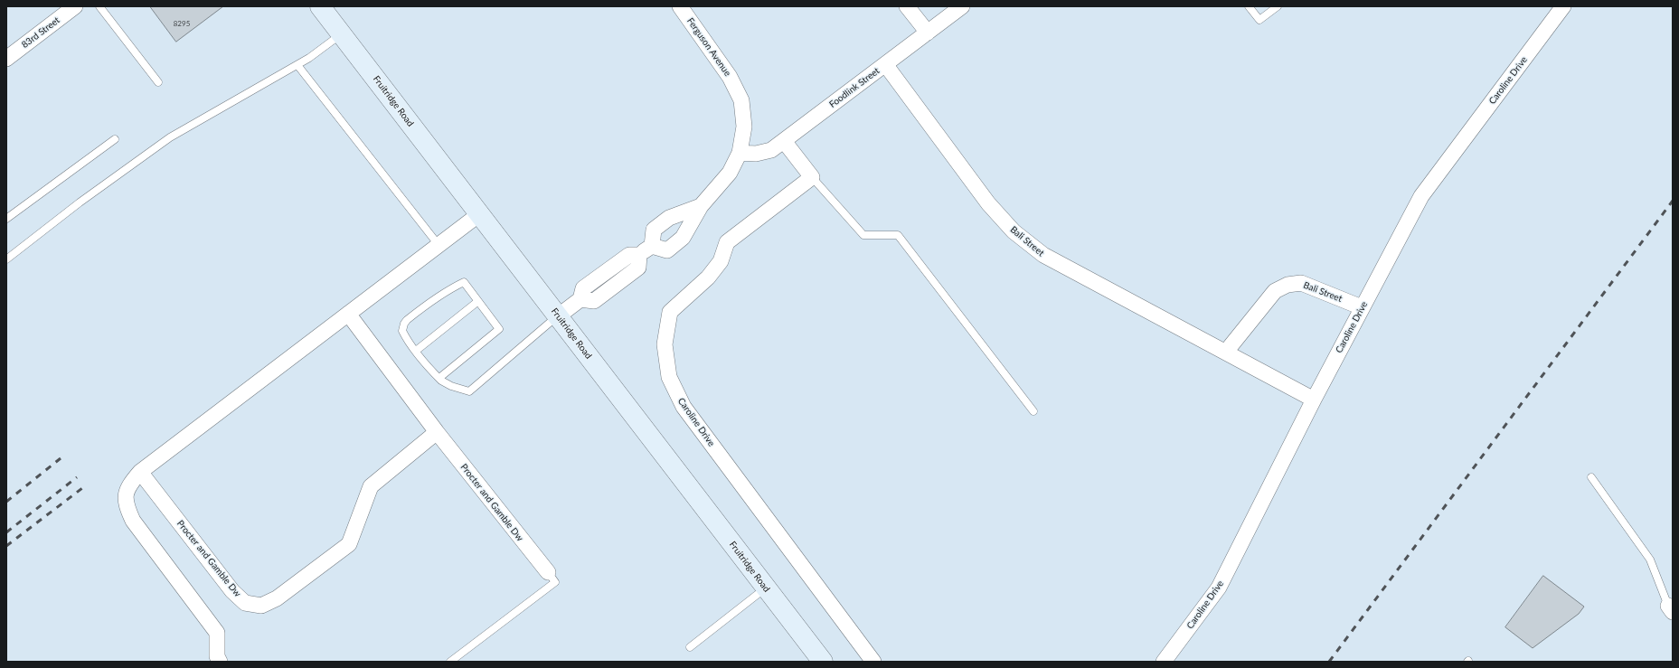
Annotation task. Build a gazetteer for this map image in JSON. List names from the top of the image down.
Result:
{
  "streets": {
    "main road": ["Fruitridge Road"],
    "street": [
      "83rd Street",
      "Ferguson Avenue",
      "Caroline Drive",
      "Foodlink Street",
      "Bali Street",
      "Procter and Gamble Dw"
    ]
  },
  "crossings": [
    ["Ferguson Avenue", "Foodlink Street"],
    ["Caroline Drive", "Bali Street"],
    ["Foodlink Street", "Bali Street"]
  ],
  "house_numbers": ["8295"]
}
